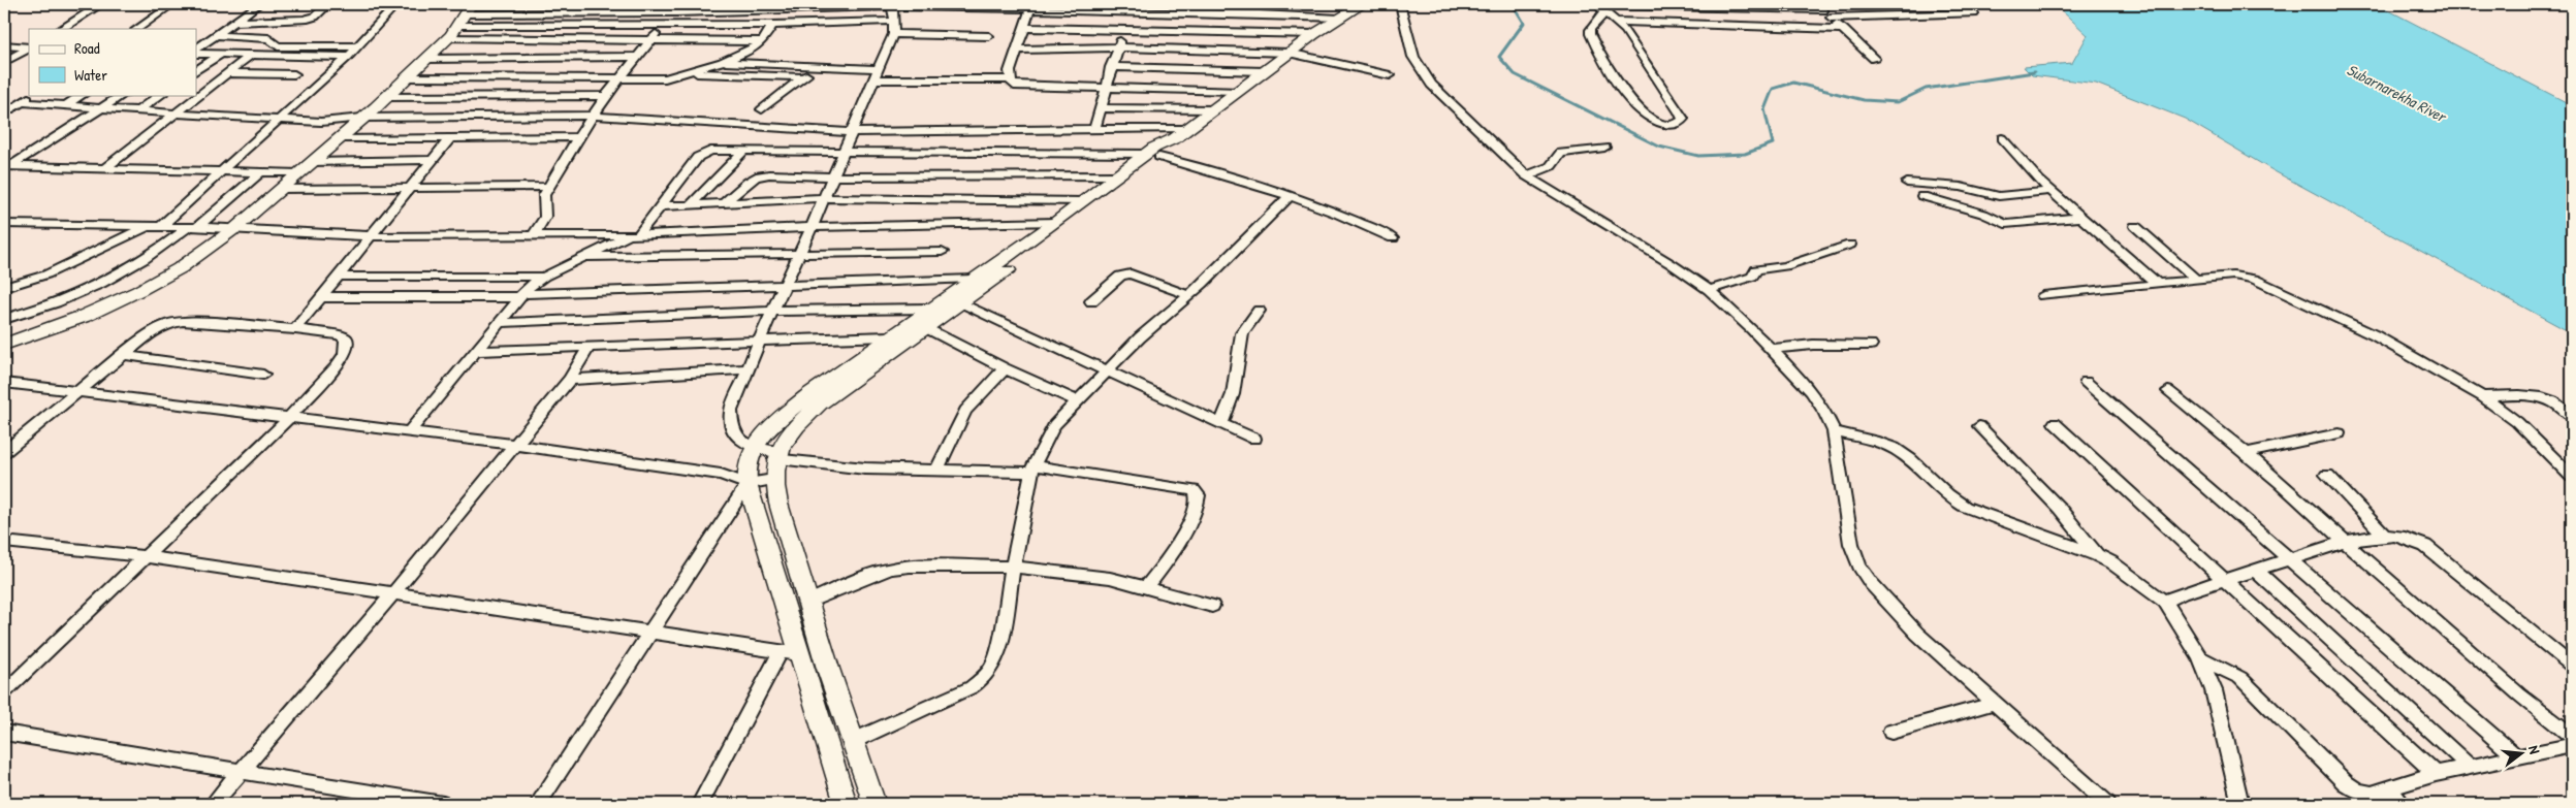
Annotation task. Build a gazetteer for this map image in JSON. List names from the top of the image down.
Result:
{
  "water": ["Subarnarekha River"],
  "legend": ["Road", "Water"],
  "north": "right"
}
